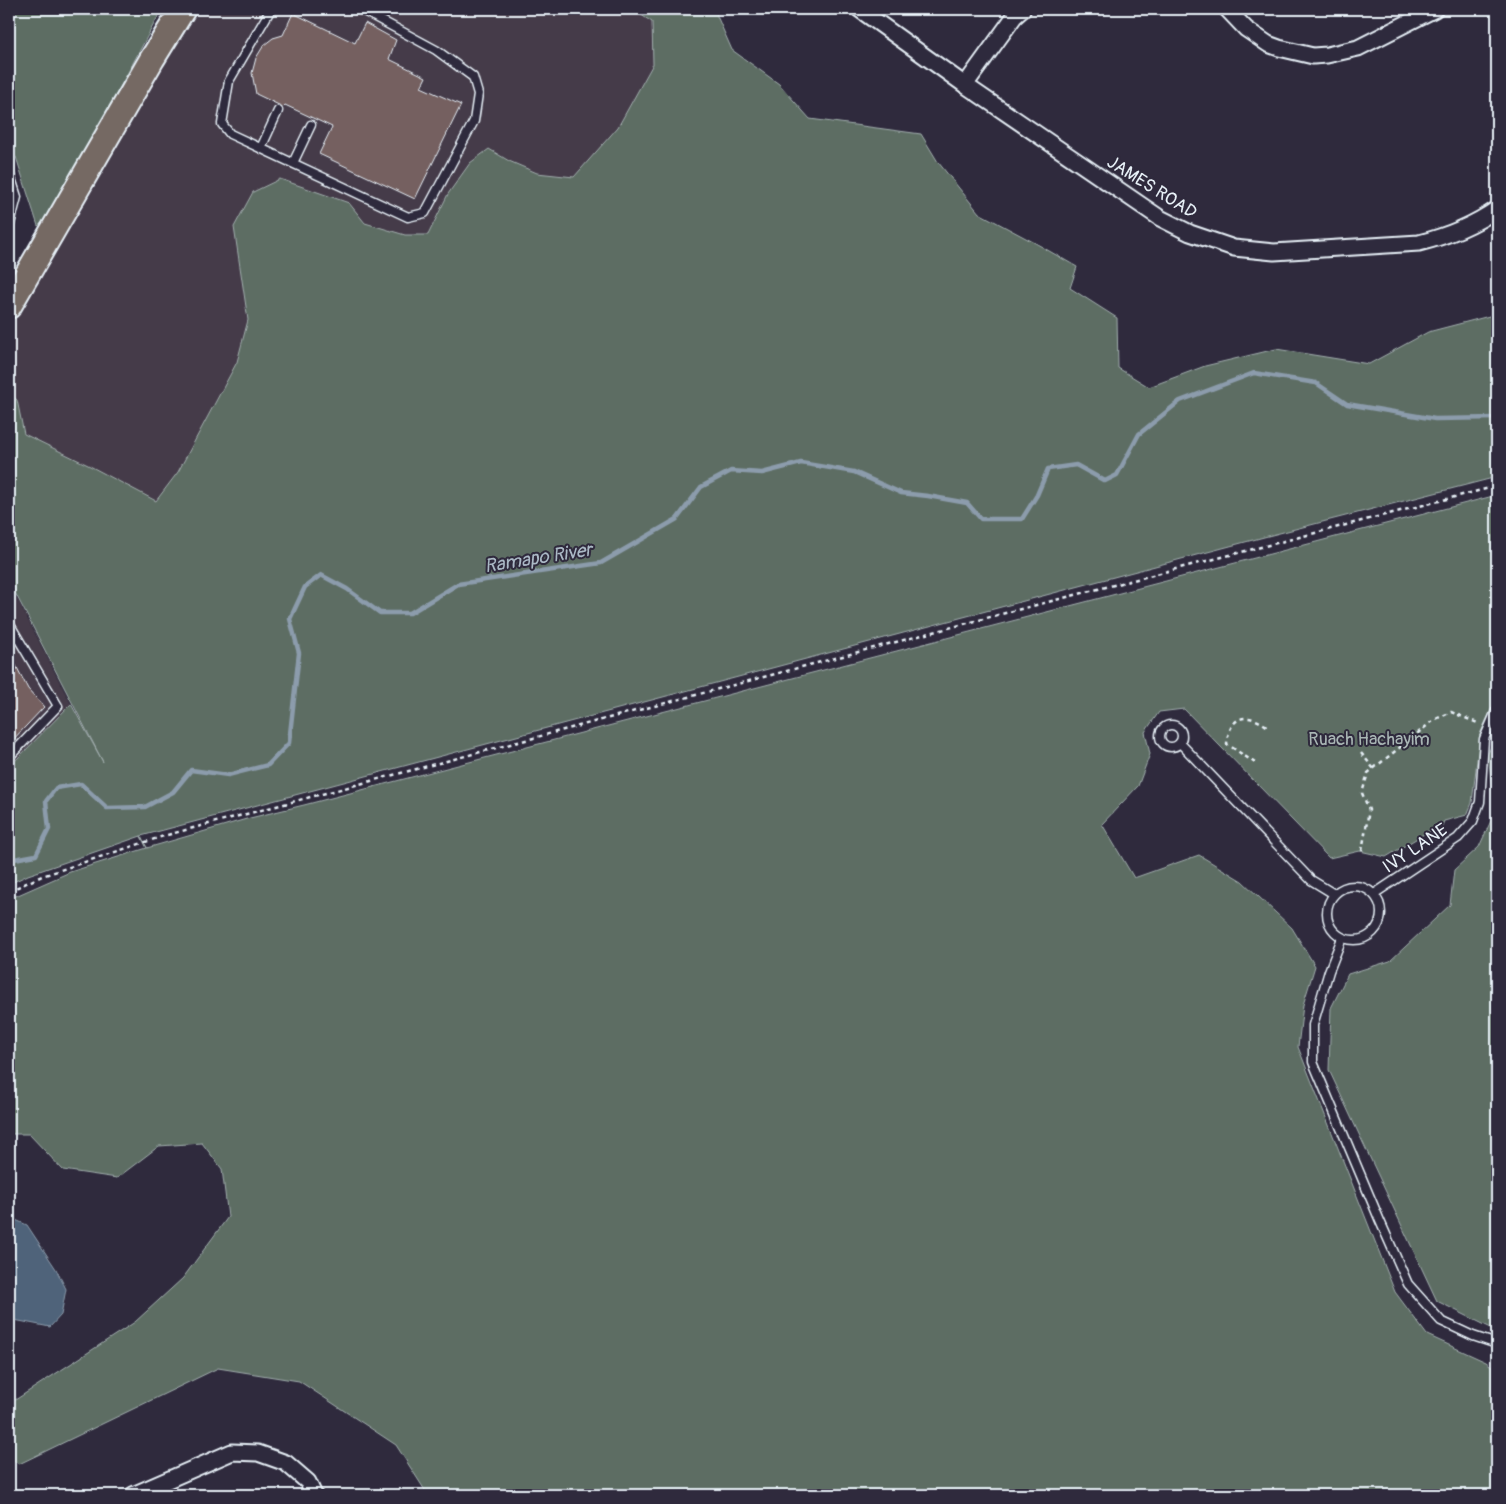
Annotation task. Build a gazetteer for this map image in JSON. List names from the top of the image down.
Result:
{
  "streets": {
    "street": ["JAMES ROAD"],
    "lane": ["IVY LANE"]
  },
  "water": ["Ramapo River"],
  "parks": ["Ruach Hachayim"]
}
